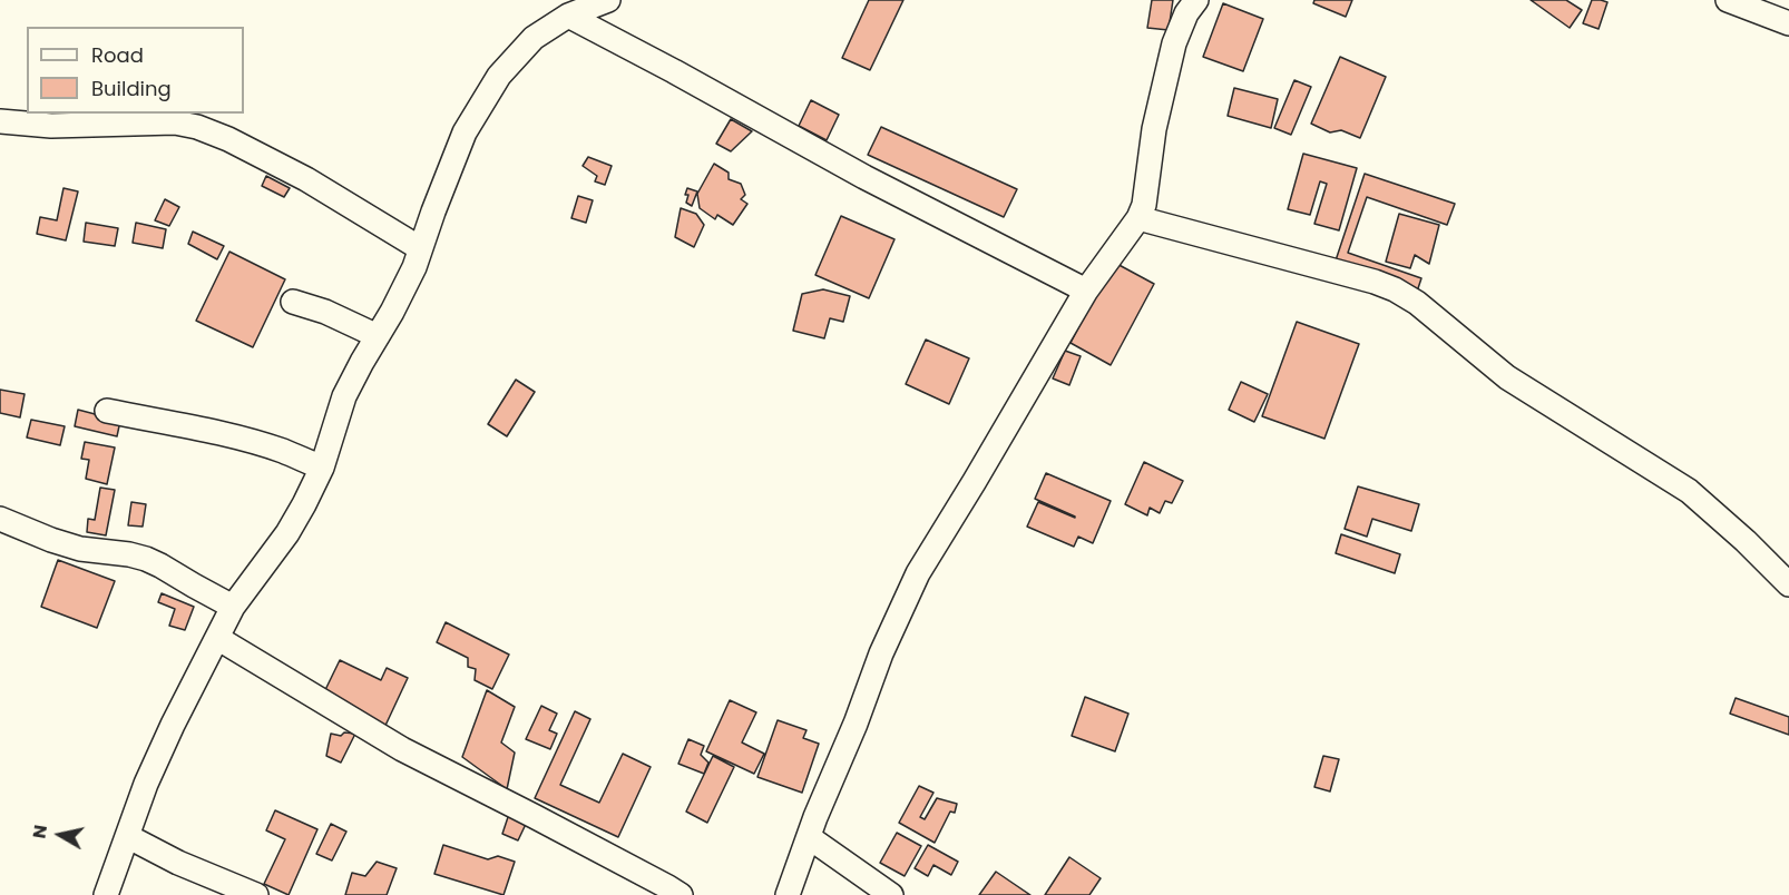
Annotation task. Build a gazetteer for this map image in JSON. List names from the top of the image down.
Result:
{
  "legend": ["Road", "Building"],
  "north": "left"
}
